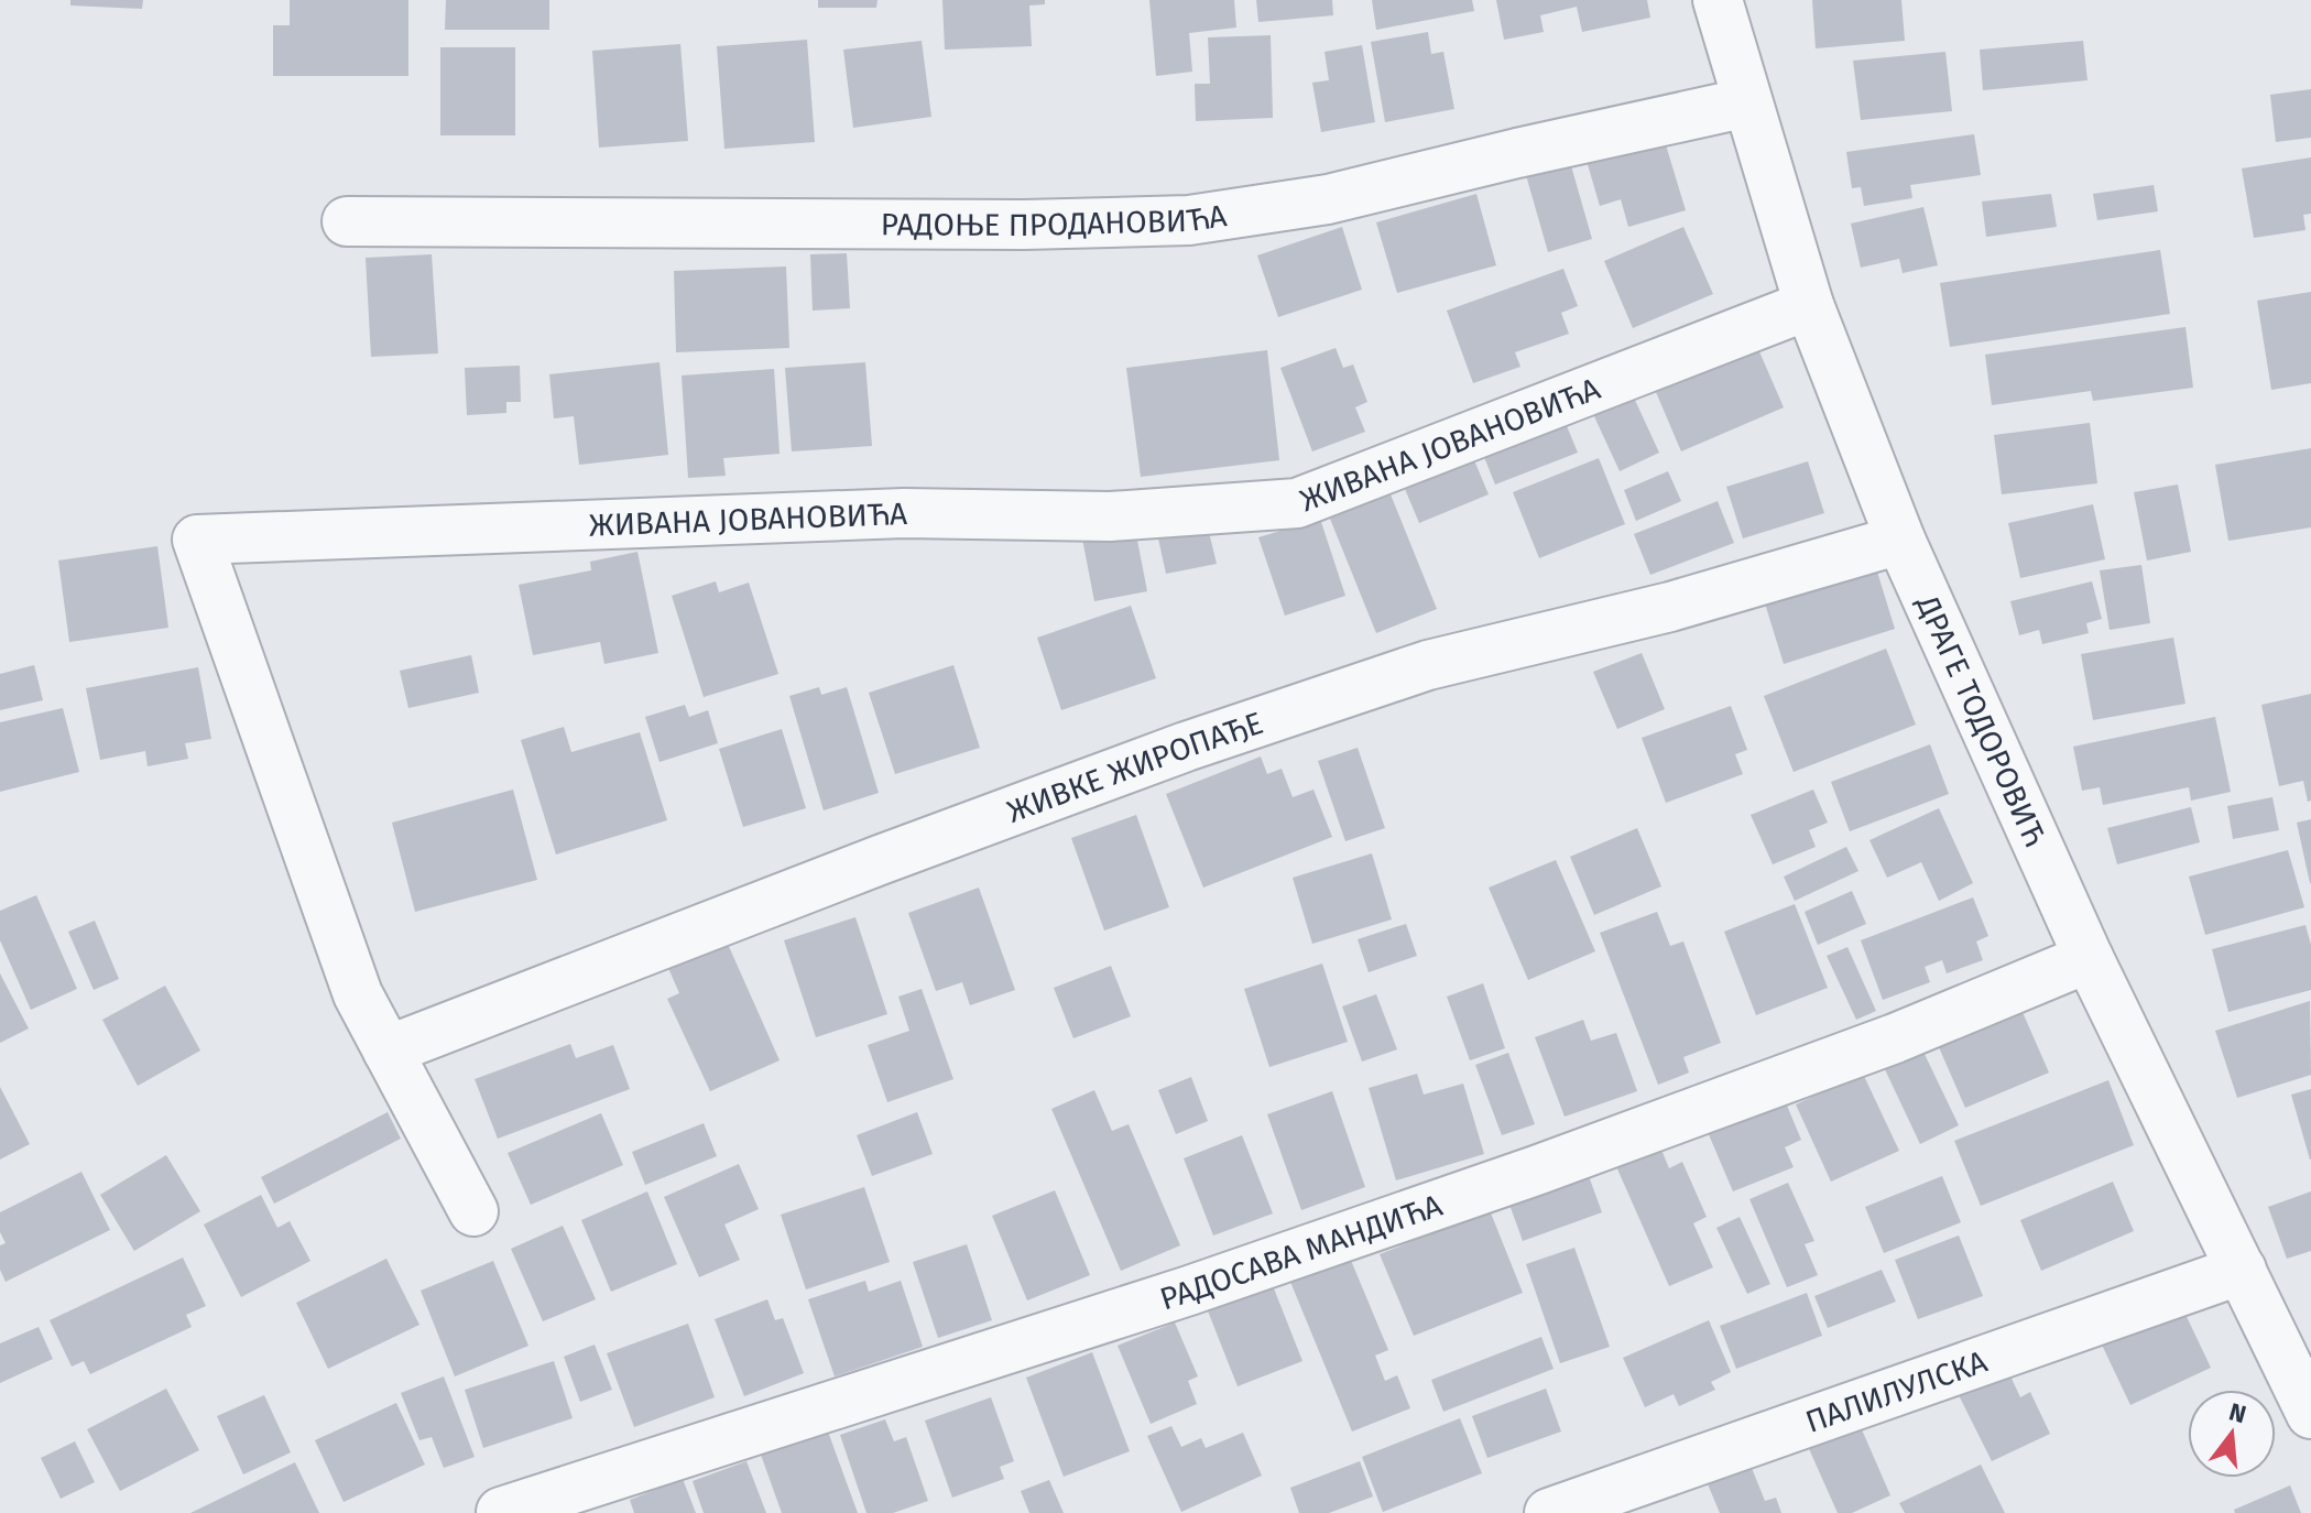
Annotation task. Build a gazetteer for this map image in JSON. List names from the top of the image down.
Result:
{
  "streets": {
    "street": [
      "РАДОЊЕ ПРОДАНОВИЋА",
      "ЖИВАНА ЈОВАНОВИЋА",
      "ДРАГЕ ТОДОРОВИЋ",
      "ЖИВКЕ ЖИРОПАЂЕ",
      "РАДОСАВА МАНДИЋА",
      "ПАЛИЛУЛСКА"
    ]
  },
  "crossings": [
    ["РАДОЊЕ ПРОДАНОВИЋА", "ДРАГЕ ТОДОРОВИЋ"],
    ["ЖИВАНА ЈОВАНОВИЋА", "ДРАГЕ ТОДОРОВИЋ"],
    ["ЖИВАНА ЈОВАНОВИЋА", "ЖИВКЕ ЖИРОПАЂЕ"],
    ["ДРАГЕ ТОДОРОВИЋ", "ЖИВКЕ ЖИРОПАЂЕ"],
    ["ДРАГЕ ТОДОРОВИЋ", "РАДОСАВА МАНДИЋА"],
    ["ДРАГЕ ТОДОРОВИЋ", "ПАЛИЛУЛСКА"]
  ],
  "north": "top"
}
